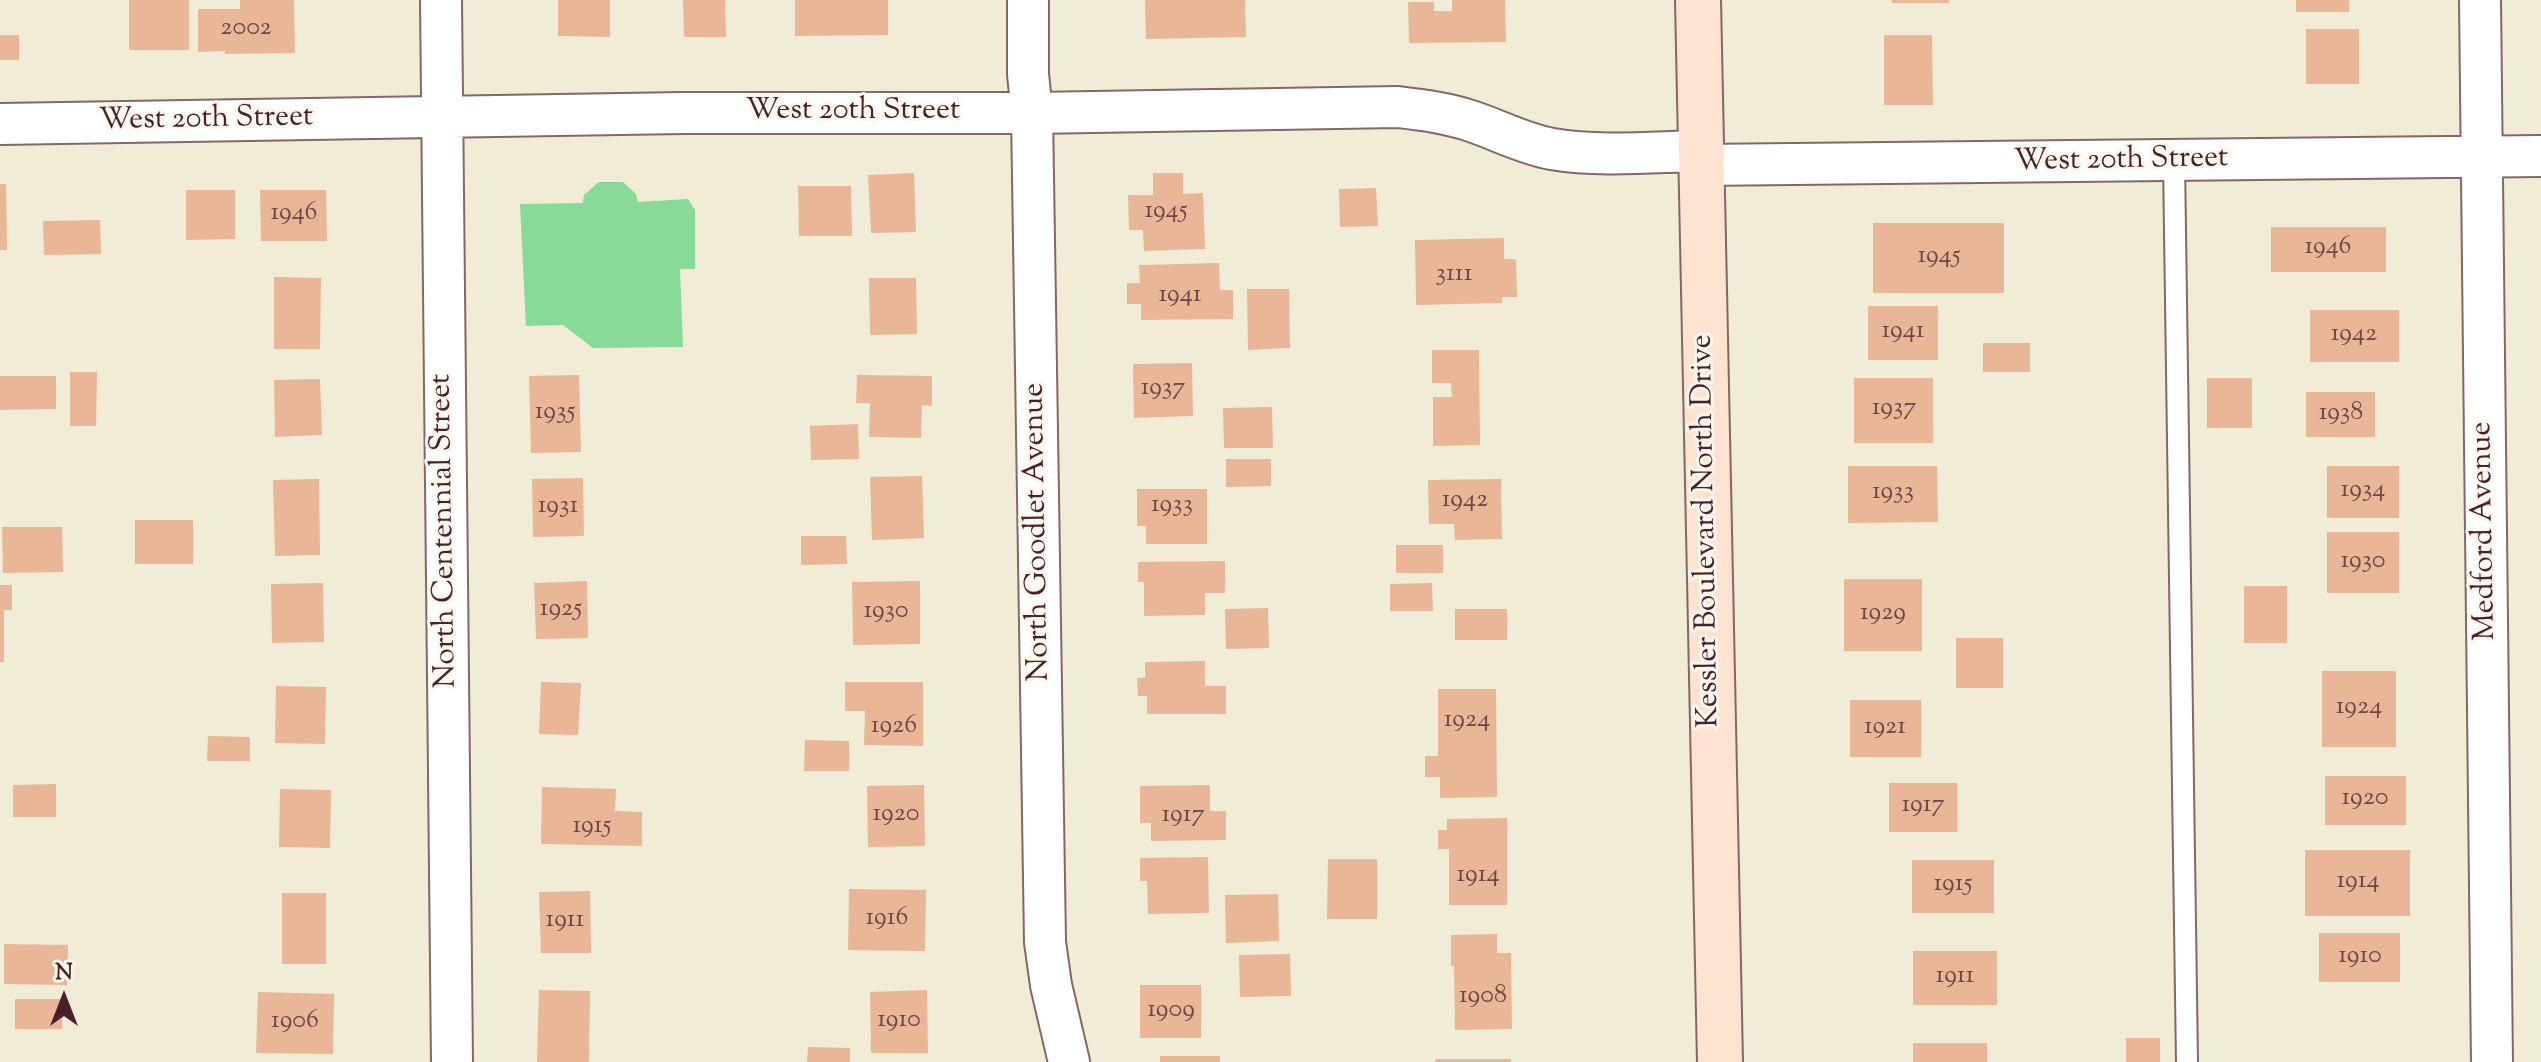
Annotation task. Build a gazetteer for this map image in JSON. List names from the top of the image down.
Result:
{
  "streets": {
    "main road": ["Kessler Boulevard North Drive"],
    "street": [
      "West 20th Street",
      "North Centennial Street",
      "Medford Avenue",
      "North Goodlet Avenue"
    ]
  },
  "crossings": [
    ["West 20th Street", "North Centennial Street"],
    ["West 20th Street", "Kessler Boulevard North Drive"],
    ["West 20th Street", "Medford Avenue"],
    ["West 20th Street", "North Goodlet Avenue"]
  ],
  "house_numbers": [
    "2002",
    "1945",
    "1946",
    "1946",
    "1945",
    "3111",
    "1941",
    "1941",
    "1942",
    "1937",
    "1937",
    "1935",
    "1938",
    "1934",
    "1933",
    "1942",
    "1933",
    "1931",
    "1930",
    "1925",
    "1930",
    "1929",
    "1924",
    "1924",
    "1926",
    "1921",
    "1920",
    "1917",
    "1920",
    "1917",
    "1915",
    "1914",
    "1914",
    "1915",
    "1916",
    "1911",
    "1910",
    "1911",
    "1908",
    "1909",
    "1910",
    "1906"
  ],
  "north": "top"
}
